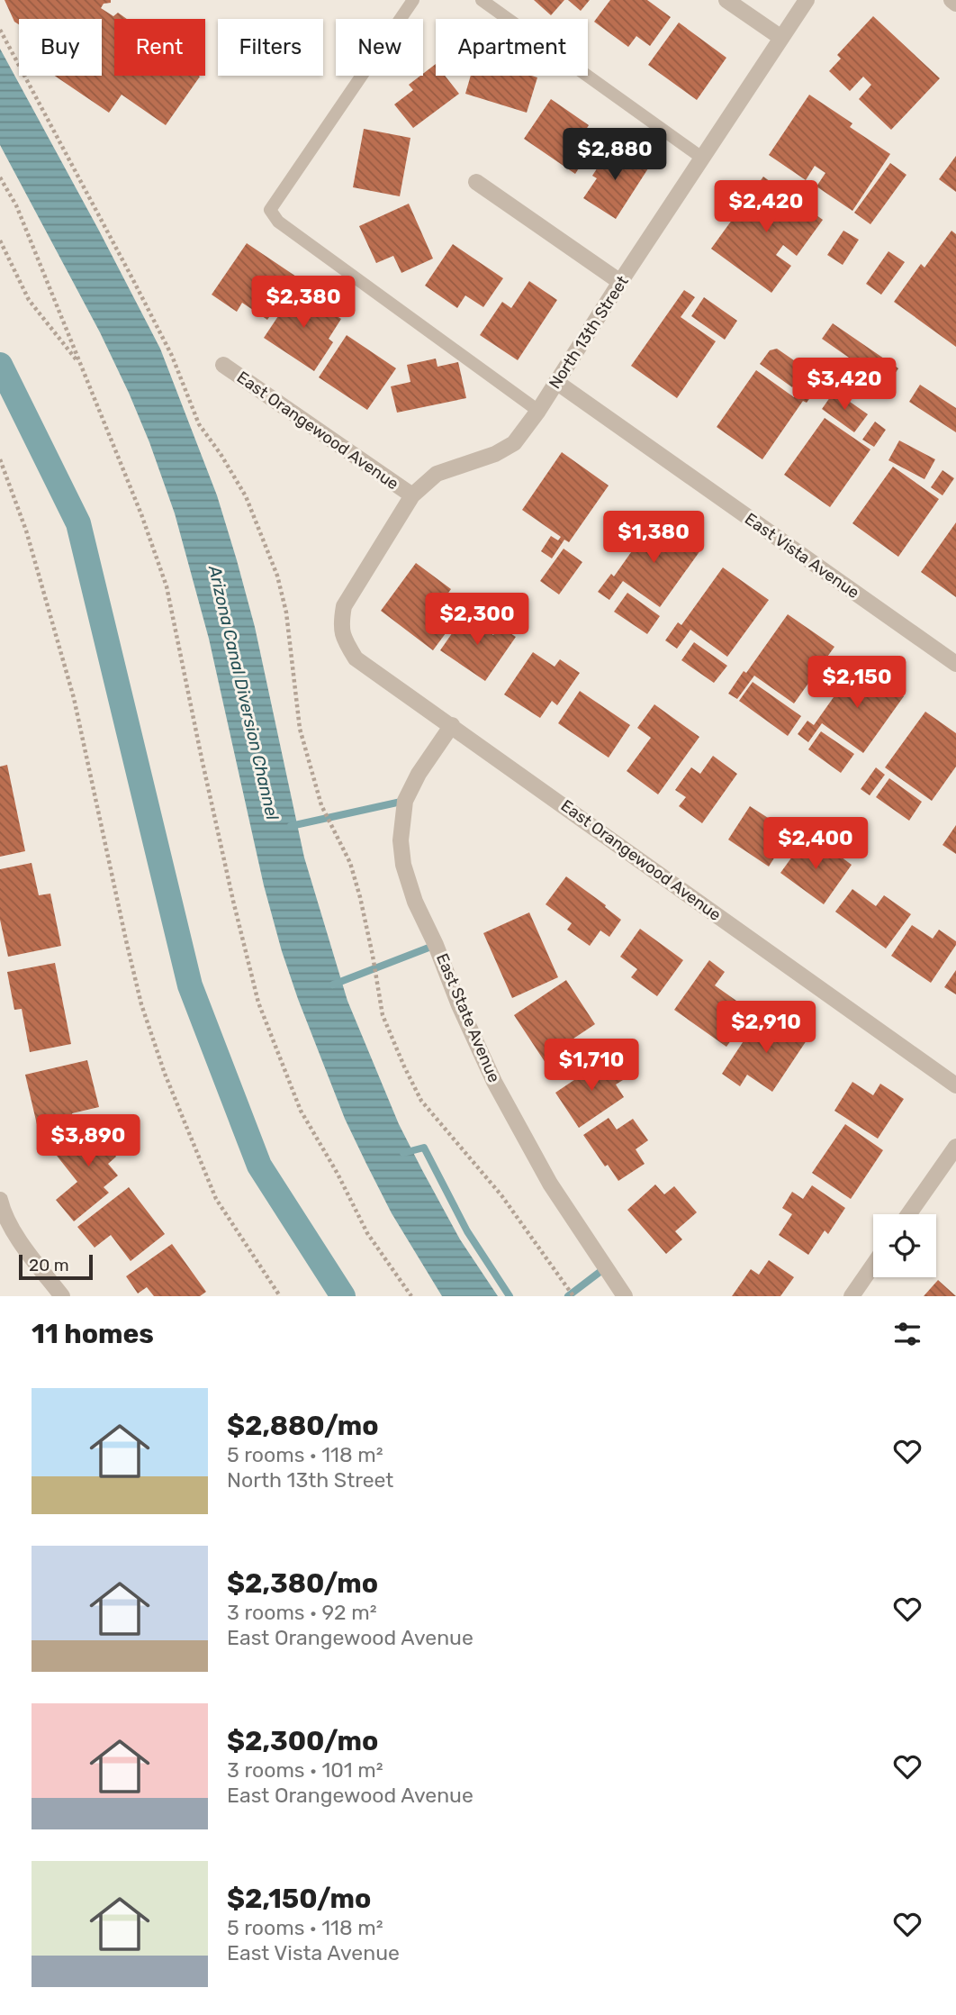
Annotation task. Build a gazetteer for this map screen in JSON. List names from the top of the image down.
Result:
{
  "streets": {
    "street": [
      "North 13th Street",
      "East Orangewood Avenue",
      "East Vista Avenue",
      "East State Avenue"
    ]
  },
  "crossings": [
    ["North 13th Street", "East Orangewood Avenue"],
    ["North 13th Street", "East Vista Avenue"],
    ["East Orangewood Avenue", "East State Avenue"]
  ],
  "water": ["Arizona Canal Diversion Channel"],
  "scale_bar": "20 m",
  "page": {
    "chip": [
      "Buy",
      "Rent",
      "Filters",
      "New",
      "Apartment"
    ],
    "price": [
      "$2,880",
      "$2,420",
      "$2,380",
      "$3,420",
      "$1,380",
      "$2,300",
      "$2,150",
      "$2,400",
      "$2,910",
      "$1,710",
      "$3,890"
    ],
    "scale": "20 m",
    "heading": "11 homes",
    "list": [
      {
        "name": "$2,880/mo",
        "note": "5 rooms · 118 m² · North 13th Street"
      },
      {
        "name": "$2,380/mo",
        "note": "3 rooms · 92 m² · East Orangewood Avenue"
      },
      {
        "name": "$2,300/mo",
        "note": "3 rooms · 101 m² · East Orangewood Avenue"
      },
      {
        "name": "$2,150/mo",
        "note": "5 rooms · 118 m² · East Vista Avenue"
      }
    ]
  }
}
